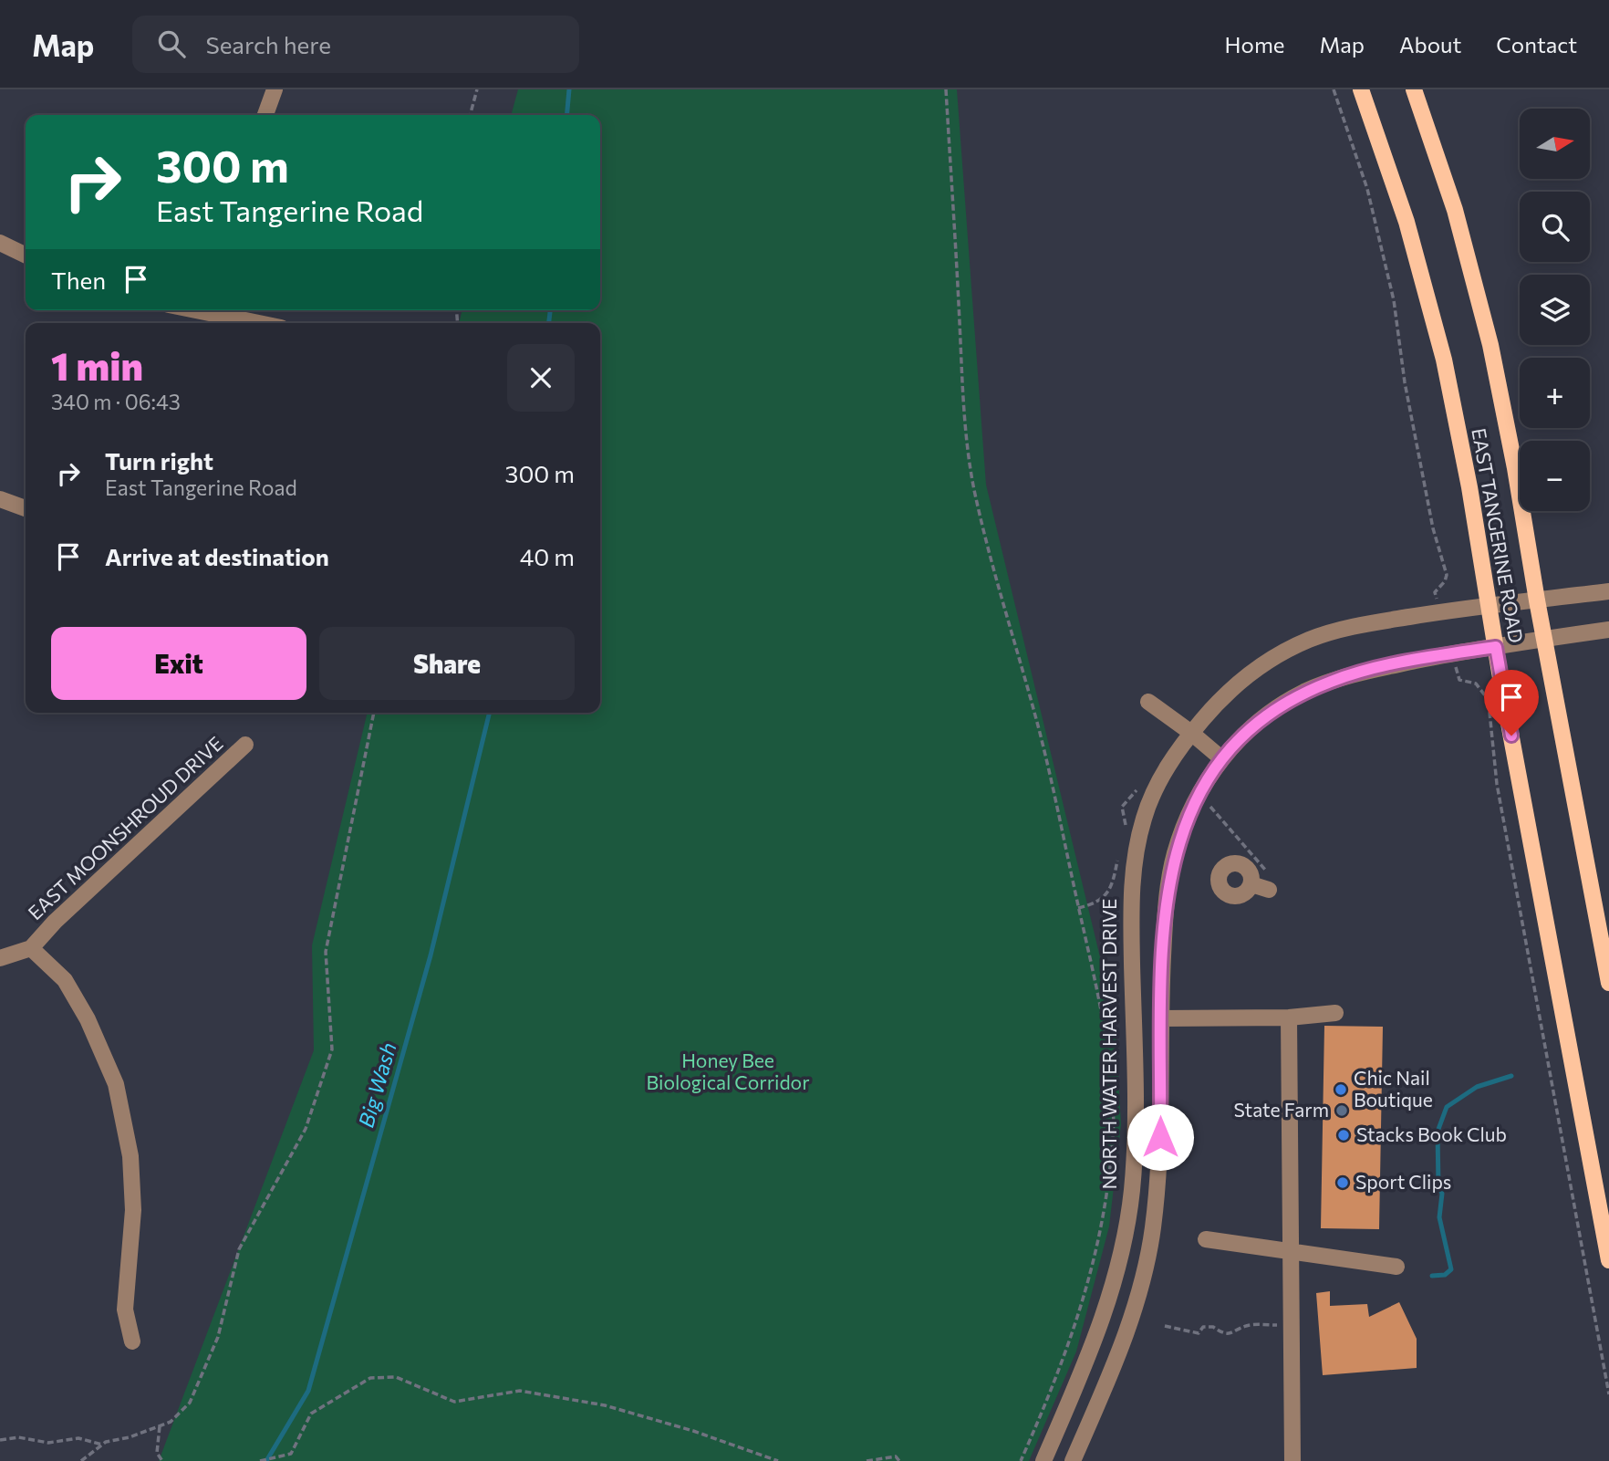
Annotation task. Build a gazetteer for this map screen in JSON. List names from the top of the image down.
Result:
{
  "streets": {
    "main road": ["EAST TANGERINE ROAD"],
    "street": ["EAST MOONSHROUD DRIVE", "NORTH WATER HARVEST DRIVE"]
  },
  "crossings": [
    ["EAST TANGERINE ROAD", "NORTH WATER HARVEST DRIVE"]
  ],
  "water": ["Big Wash"],
  "parks": ["Honey Bee Biological Corridor"],
  "places": [
    "Chic Nail Boutique",
    "State Farm",
    "Stacks Book Club",
    "Sport Clips"
  ],
  "north": "right",
  "page": {
    "header": "Map",
    "search": "Search here",
    "nav": [
      "Home",
      "Map",
      "About",
      "Contact"
    ],
    "map_buttons": ["+", "−"],
    "turn": ["300 m", "East Tangerine Road"],
    "then": "Then",
    "heading": ["1 min", "340 m · 06:43"],
    "list": [
      {
        "name": "Turn right",
        "note": "East Tangerine Road",
        "value": "300 m"
      },
      {
        "name": "Arrive at destination",
        "value": "40 m"
      }
    ],
    "buttons": ["Exit", "Share"]
  }
}
